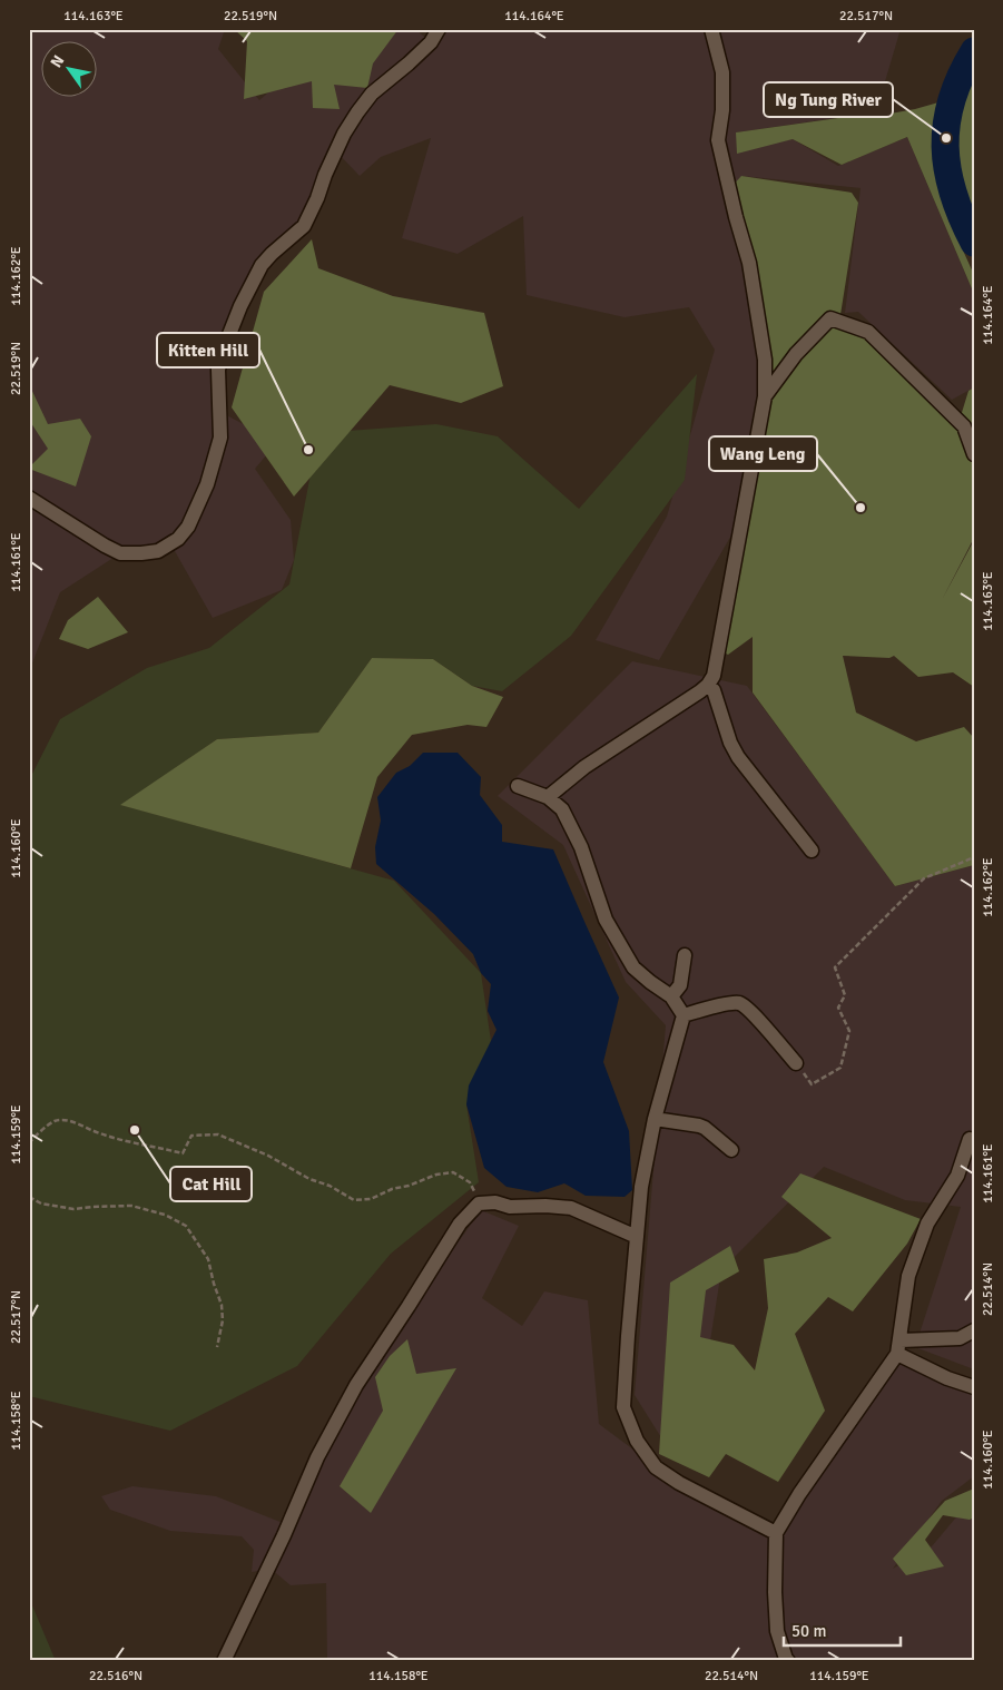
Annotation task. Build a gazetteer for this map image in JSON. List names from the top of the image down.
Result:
{
  "places": [
    "Ng Tung River",
    "Kitten Hill",
    "Wang Leng",
    "Cat Hill"
  ],
  "scale_bar": "50 m",
  "north": "top left",
  "coordinates": [
    "114.163°E",
    "22.519°N",
    "114.164°E",
    "22.517°N",
    "114.162°E",
    "114.161°E",
    "114.160°E",
    "114.159°E",
    "22.514°N",
    "114.158°E",
    "22.516°N"
  ]
}
